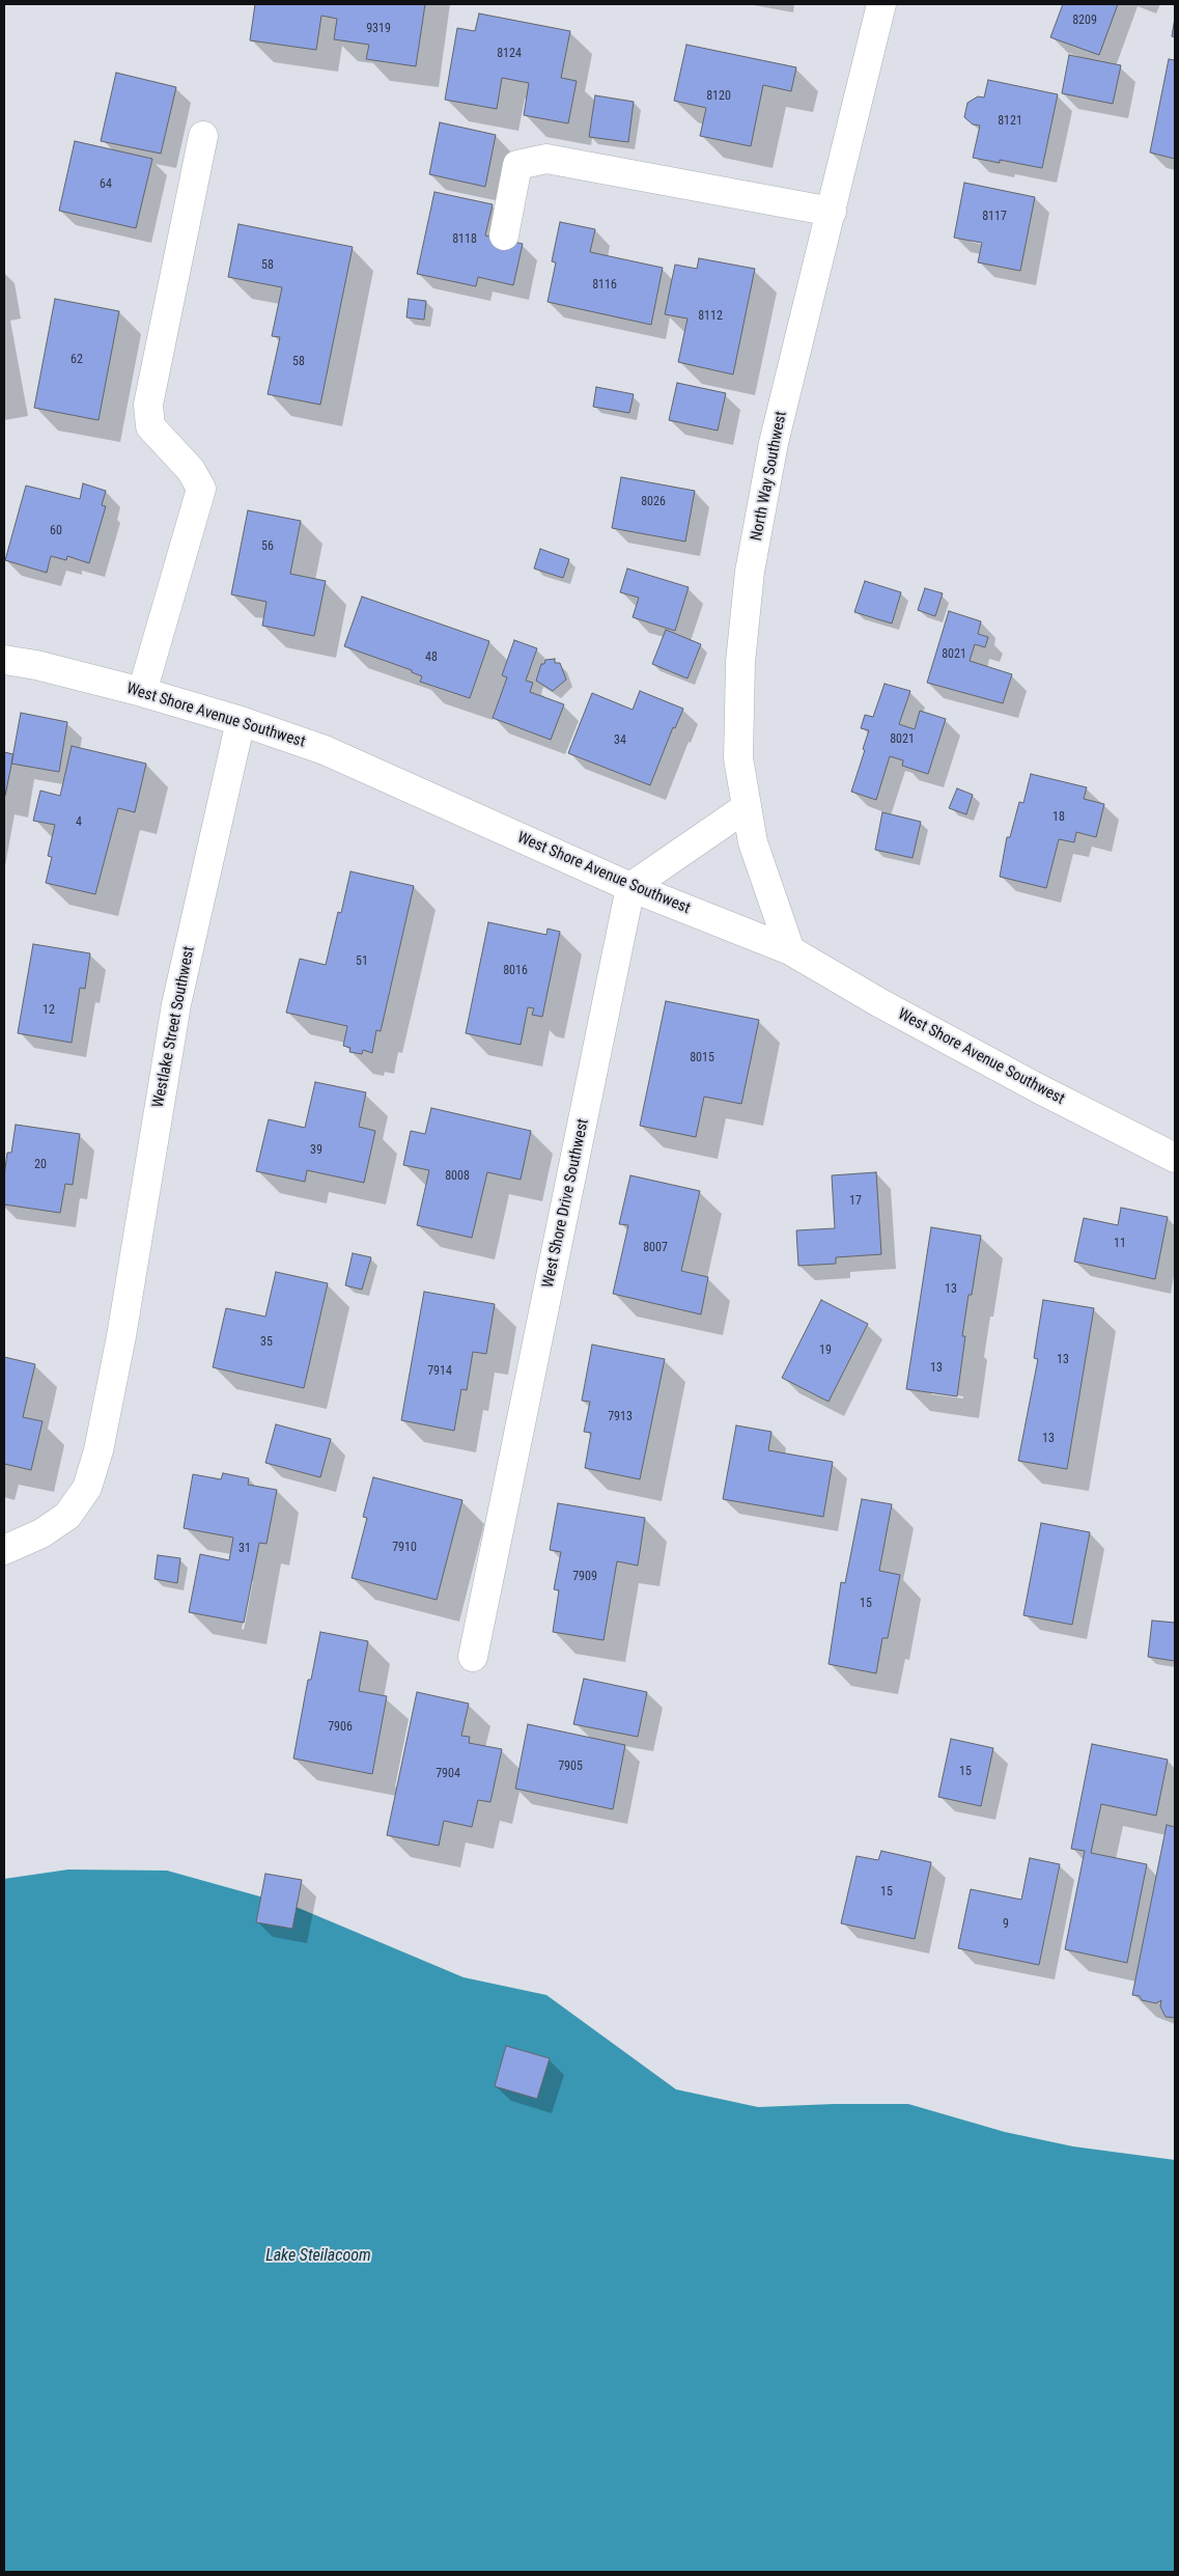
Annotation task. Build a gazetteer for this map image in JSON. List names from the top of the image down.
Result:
{
  "streets": {
    "street": [
      "North Way Southwest",
      "West Shore Avenue Southwest",
      "Westlake Street Southwest",
      "West Shore Drive Southwest"
    ]
  },
  "crossings": [
    ["North Way Southwest", "West Shore Avenue Southwest"],
    ["West Shore Avenue Southwest", "Westlake Street Southwest"],
    ["West Shore Avenue Southwest", "West Shore Drive Southwest"]
  ],
  "water": ["Lake Steilacoom"],
  "house_numbers": [
    "8209",
    "9319",
    "8124",
    "8120",
    "8121",
    "64",
    "8117",
    "8118",
    "58",
    "8116",
    "8112",
    "62",
    "58",
    "8026",
    "60",
    "56",
    "8021",
    "48",
    "8021",
    "34",
    "18",
    "4",
    "51",
    "8016",
    "12",
    "8015",
    "39",
    "20",
    "8008",
    "17",
    "11",
    "8007",
    "13",
    "35",
    "19",
    "13",
    "13",
    "7914",
    "7913",
    "13",
    "7910",
    "31",
    "7909",
    "15",
    "7906",
    "7905",
    "15",
    "7904",
    "15",
    "9"
  ]
}
